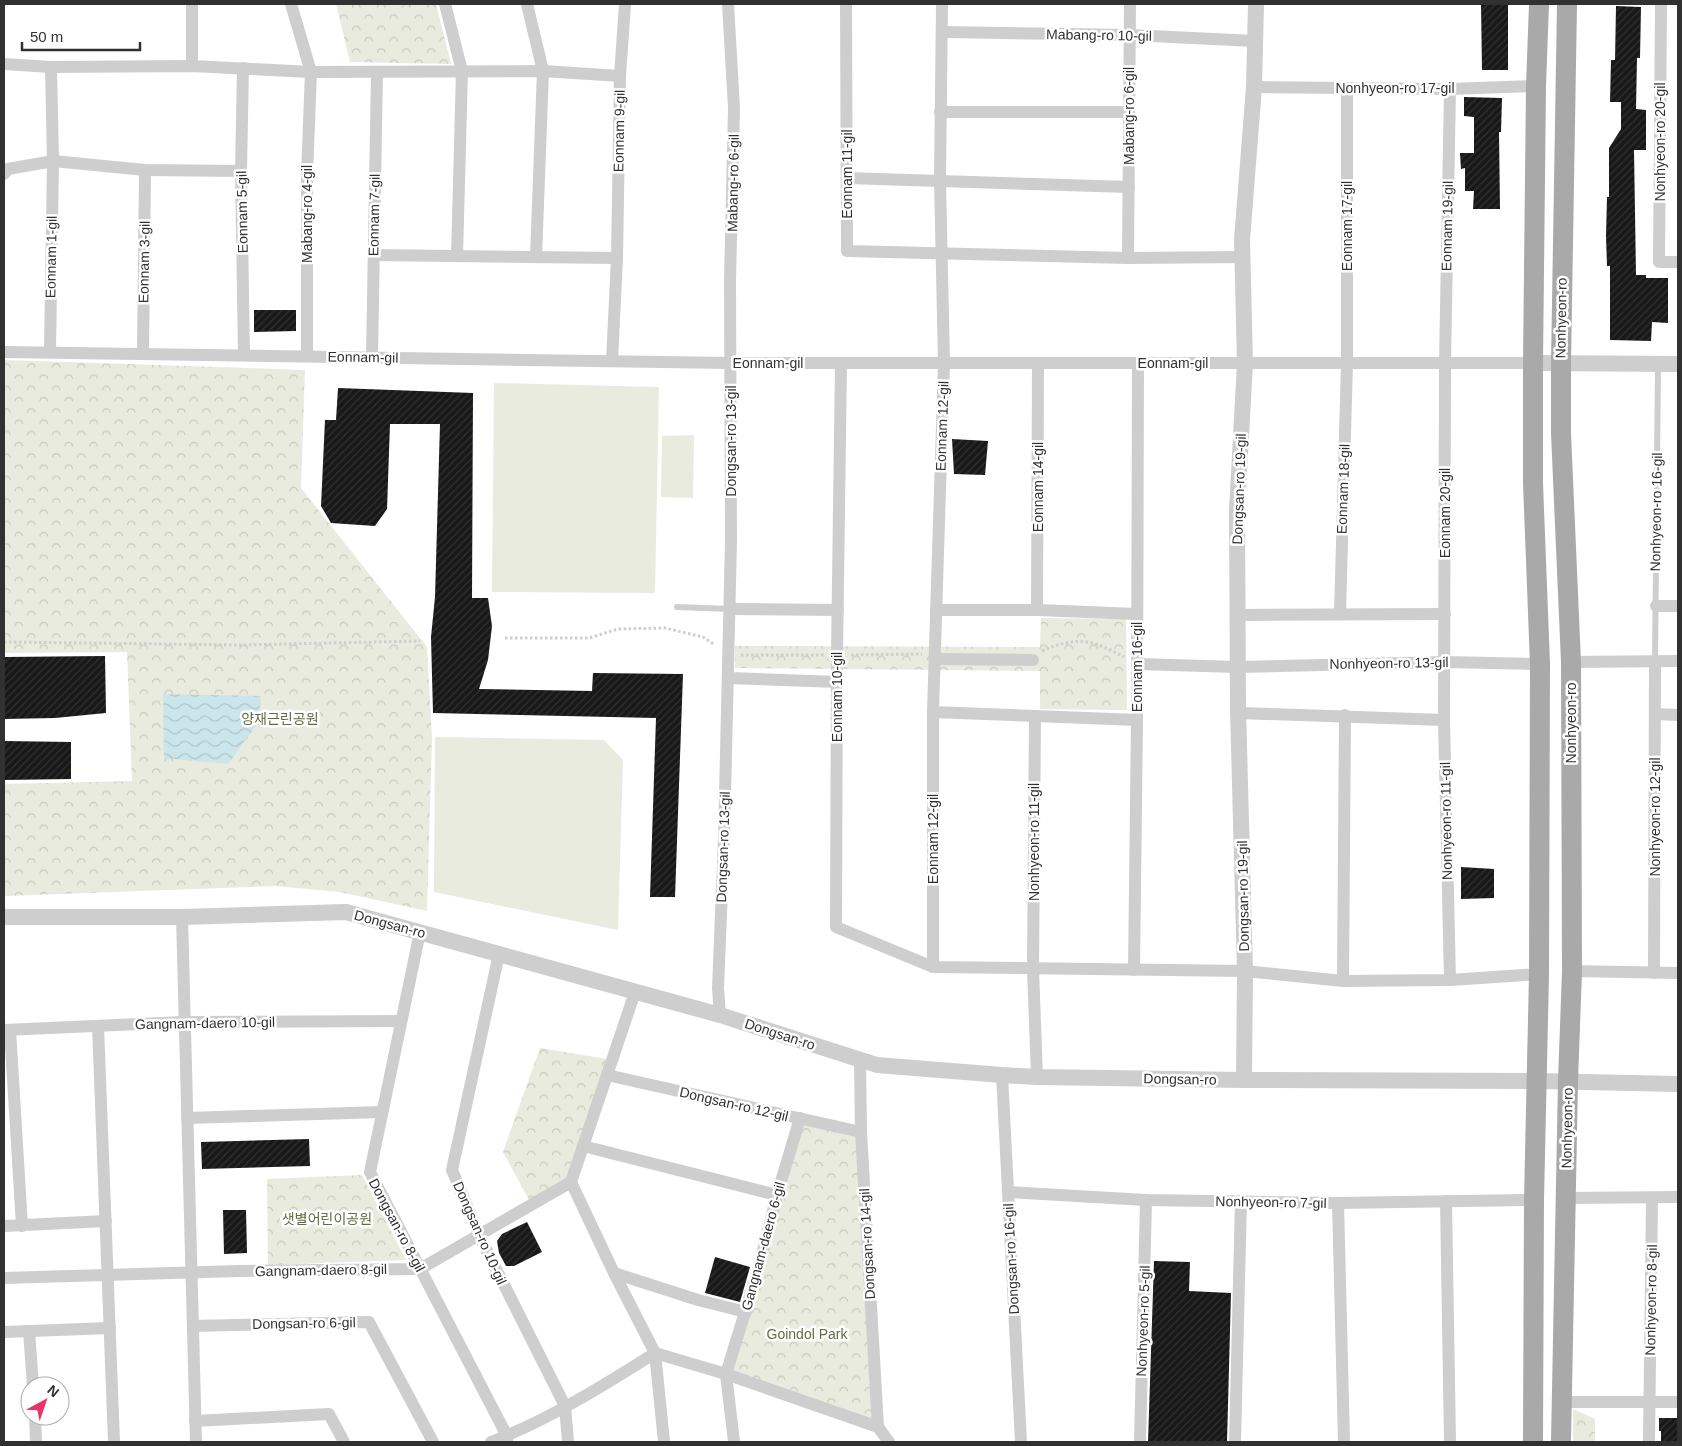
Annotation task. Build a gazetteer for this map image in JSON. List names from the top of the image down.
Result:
{
  "streets": {
    "main road": ["Nonhyeon-ro"],
    "street": [
      "Mabang-ro 10-gil",
      "Nonhyeon-ro 17-gil",
      "Mabang-ro 6-gil",
      "Eonnam 9-gil",
      "Nonhyeon-ro 20-gil",
      "Eonnam 11-gil",
      "Eonnam 5-gil",
      "Mabang-ro 4-gil",
      "Eonnam 7-gil",
      "Eonnam 17-gil",
      "Eonnam 19-gil",
      "Eonnam 1-gil",
      "Eonnam 3-gil",
      "Eonnam-gil",
      "Eonnam 12-gil",
      "Dongsan-ro 13-gil",
      "Eonnam 14-gil",
      "Dongsan-ro 19-gil",
      "Eonnam 18-gil",
      "Eonnam 20-gil",
      "Nonhyeon-ro 13-gil",
      "Eonnam 16-gil",
      "Eonnam 10-gil",
      "Nonhyeon-ro 12-gil",
      "Nonhyeon-ro 11-gil",
      "Dongsan-ro",
      "Gangnam-daero 10-gil",
      "Dongsan-ro 12-gil",
      "Nonhyeon-ro 7-gil",
      "Dongsan-ro 8-gil",
      "Dongsan-ro 10-gil",
      "Dongsan-ro 14-gil",
      "Gangnam-daero 6-gil",
      "Dongsan-ro 16-gil",
      "Gangnam-daero 8-gil",
      "Nonhyeon-ro 8-gil",
      "Nonhyeon-ro 5-gil",
      "Dongsan-ro 6-gil"
    ],
    "lane": ["Nonhyeon-ro 16-gil"]
  },
  "crossings": [
    ["Mabang-ro 10-gil", "Mabang-ro 6-gil"],
    ["Nonhyeon-ro 17-gil", "Eonnam 17-gil"],
    ["Nonhyeon-ro 17-gil", "Eonnam 19-gil"],
    ["Nonhyeon-ro 17-gil", "Nonhyeon-ro"],
    ["Mabang-ro 6-gil", "Eonnam-gil"],
    ["Mabang-ro 6-gil", "Dongsan-ro 13-gil"],
    ["Eonnam 9-gil", "Eonnam-gil"],
    ["Eonnam 5-gil", "Eonnam-gil"],
    ["Mabang-ro 4-gil", "Eonnam-gil"],
    ["Eonnam 7-gil", "Eonnam-gil"],
    ["Eonnam 17-gil", "Eonnam-gil"],
    ["Eonnam 17-gil", "Eonnam 18-gil"],
    ["Eonnam 19-gil", "Eonnam-gil"],
    ["Eonnam 19-gil", "Eonnam 20-gil"],
    ["Eonnam 1-gil", "Eonnam-gil"],
    ["Eonnam 3-gil", "Eonnam-gil"],
    ["Nonhyeon-ro", "Eonnam-gil"],
    ["Nonhyeon-ro", "Nonhyeon-ro 13-gil"],
    ["Nonhyeon-ro", "Dongsan-ro"],
    ["Nonhyeon-ro", "Nonhyeon-ro 7-gil"],
    ["Eonnam-gil", "Eonnam 12-gil"],
    ["Eonnam-gil", "Dongsan-ro 13-gil"],
    ["Eonnam-gil", "Eonnam 14-gil"],
    ["Eonnam-gil", "Dongsan-ro 19-gil"],
    ["Eonnam-gil", "Eonnam 18-gil"],
    ["Eonnam-gil", "Eonnam 20-gil"],
    ["Eonnam-gil", "Eonnam 16-gil"],
    ["Eonnam-gil", "Eonnam 10-gil"],
    ["Eonnam 12-gil", "Eonnam 10-gil"],
    ["Dongsan-ro 13-gil", "Dongsan-ro"],
    ["Dongsan-ro 19-gil", "Nonhyeon-ro 13-gil"],
    ["Dongsan-ro 19-gil", "Dongsan-ro"],
    ["Nonhyeon-ro 16-gil", "Nonhyeon-ro 12-gil"],
    ["Eonnam 20-gil", "Nonhyeon-ro 13-gil"],
    ["Eonnam 20-gil", "Nonhyeon-ro 11-gil"],
    ["Nonhyeon-ro 13-gil", "Nonhyeon-ro 11-gil"],
    ["Nonhyeon-ro 11-gil", "Dongsan-ro"],
    ["Dongsan-ro", "Dongsan-ro 8-gil"],
    ["Dongsan-ro", "Dongsan-ro 10-gil"],
    ["Dongsan-ro", "Dongsan-ro 14-gil"],
    ["Dongsan-ro", "Dongsan-ro 16-gil"],
    ["Gangnam-daero 10-gil", "Dongsan-ro 8-gil"],
    ["Dongsan-ro 12-gil", "Dongsan-ro 14-gil"],
    ["Dongsan-ro 12-gil", "Gangnam-daero 6-gil"],
    ["Nonhyeon-ro 7-gil", "Dongsan-ro 16-gil"],
    ["Nonhyeon-ro 7-gil", "Nonhyeon-ro 5-gil"],
    ["Dongsan-ro 8-gil", "Gangnam-daero 8-gil"],
    ["Dongsan-ro 10-gil", "Gangnam-daero 8-gil"]
  ],
  "parks": ["양재근린공원", "샛별어린이공원", "Goindol Park"],
  "scale_bar": "50 m",
  "north": "top right"
}
